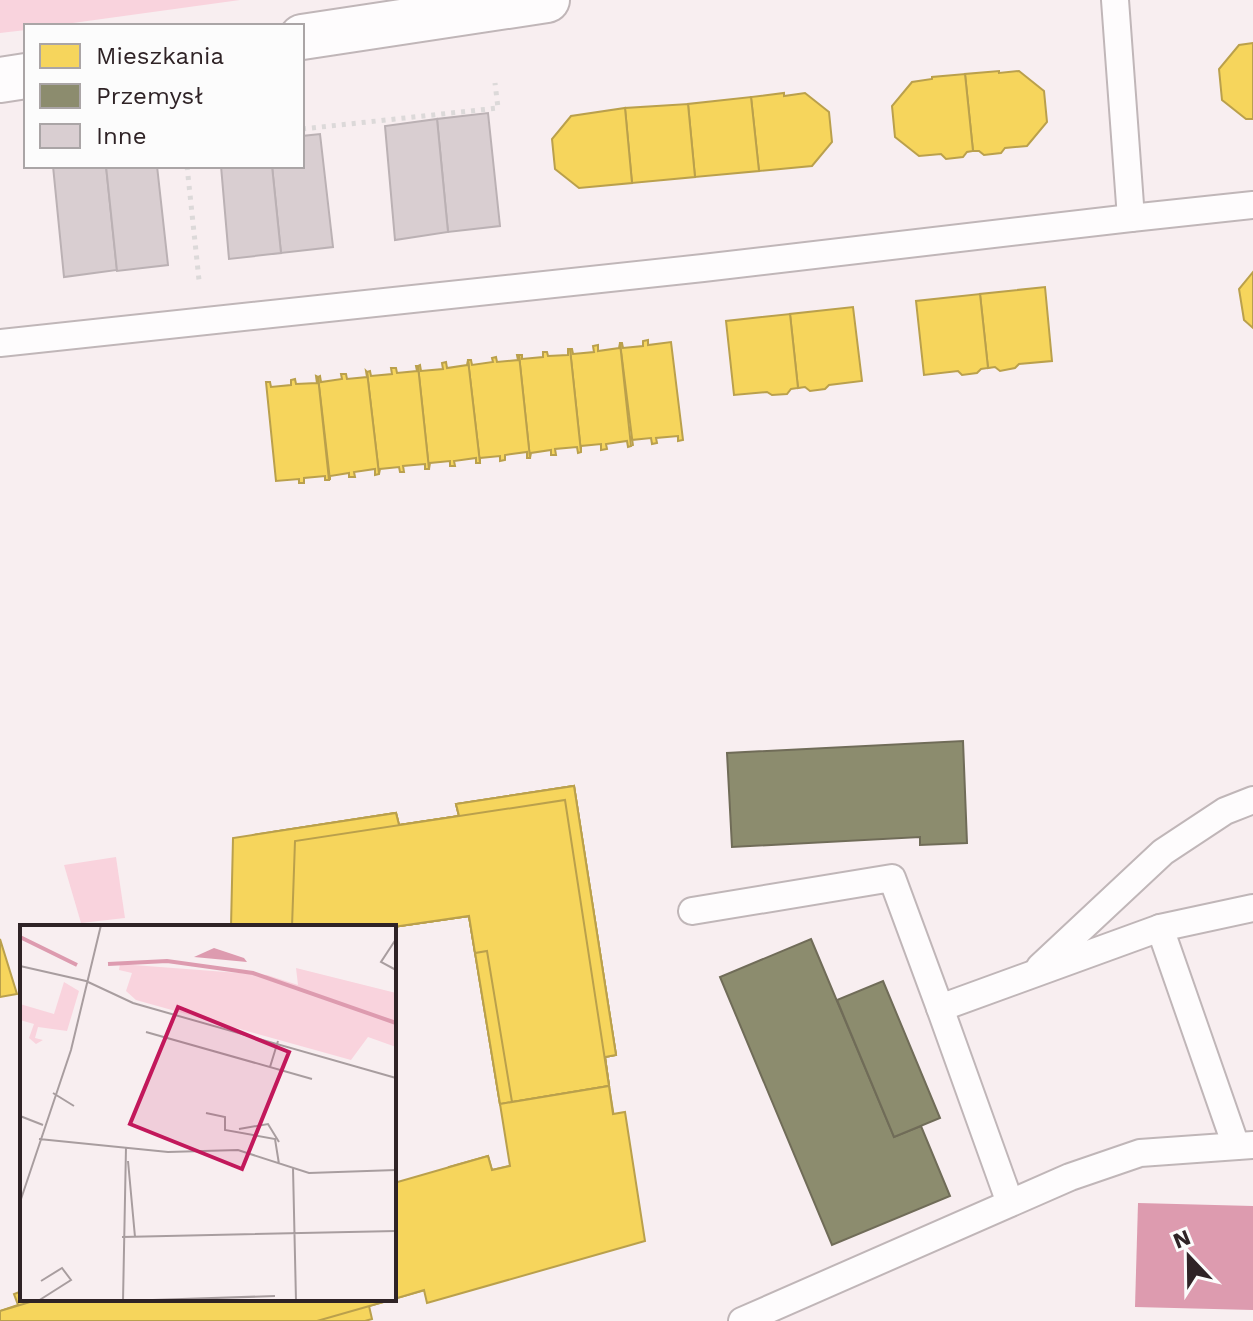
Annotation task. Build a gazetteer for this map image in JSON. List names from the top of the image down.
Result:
{
  "legend": ["Mieszkania", "Przemysł", "Inne"],
  "north": "top"
}
